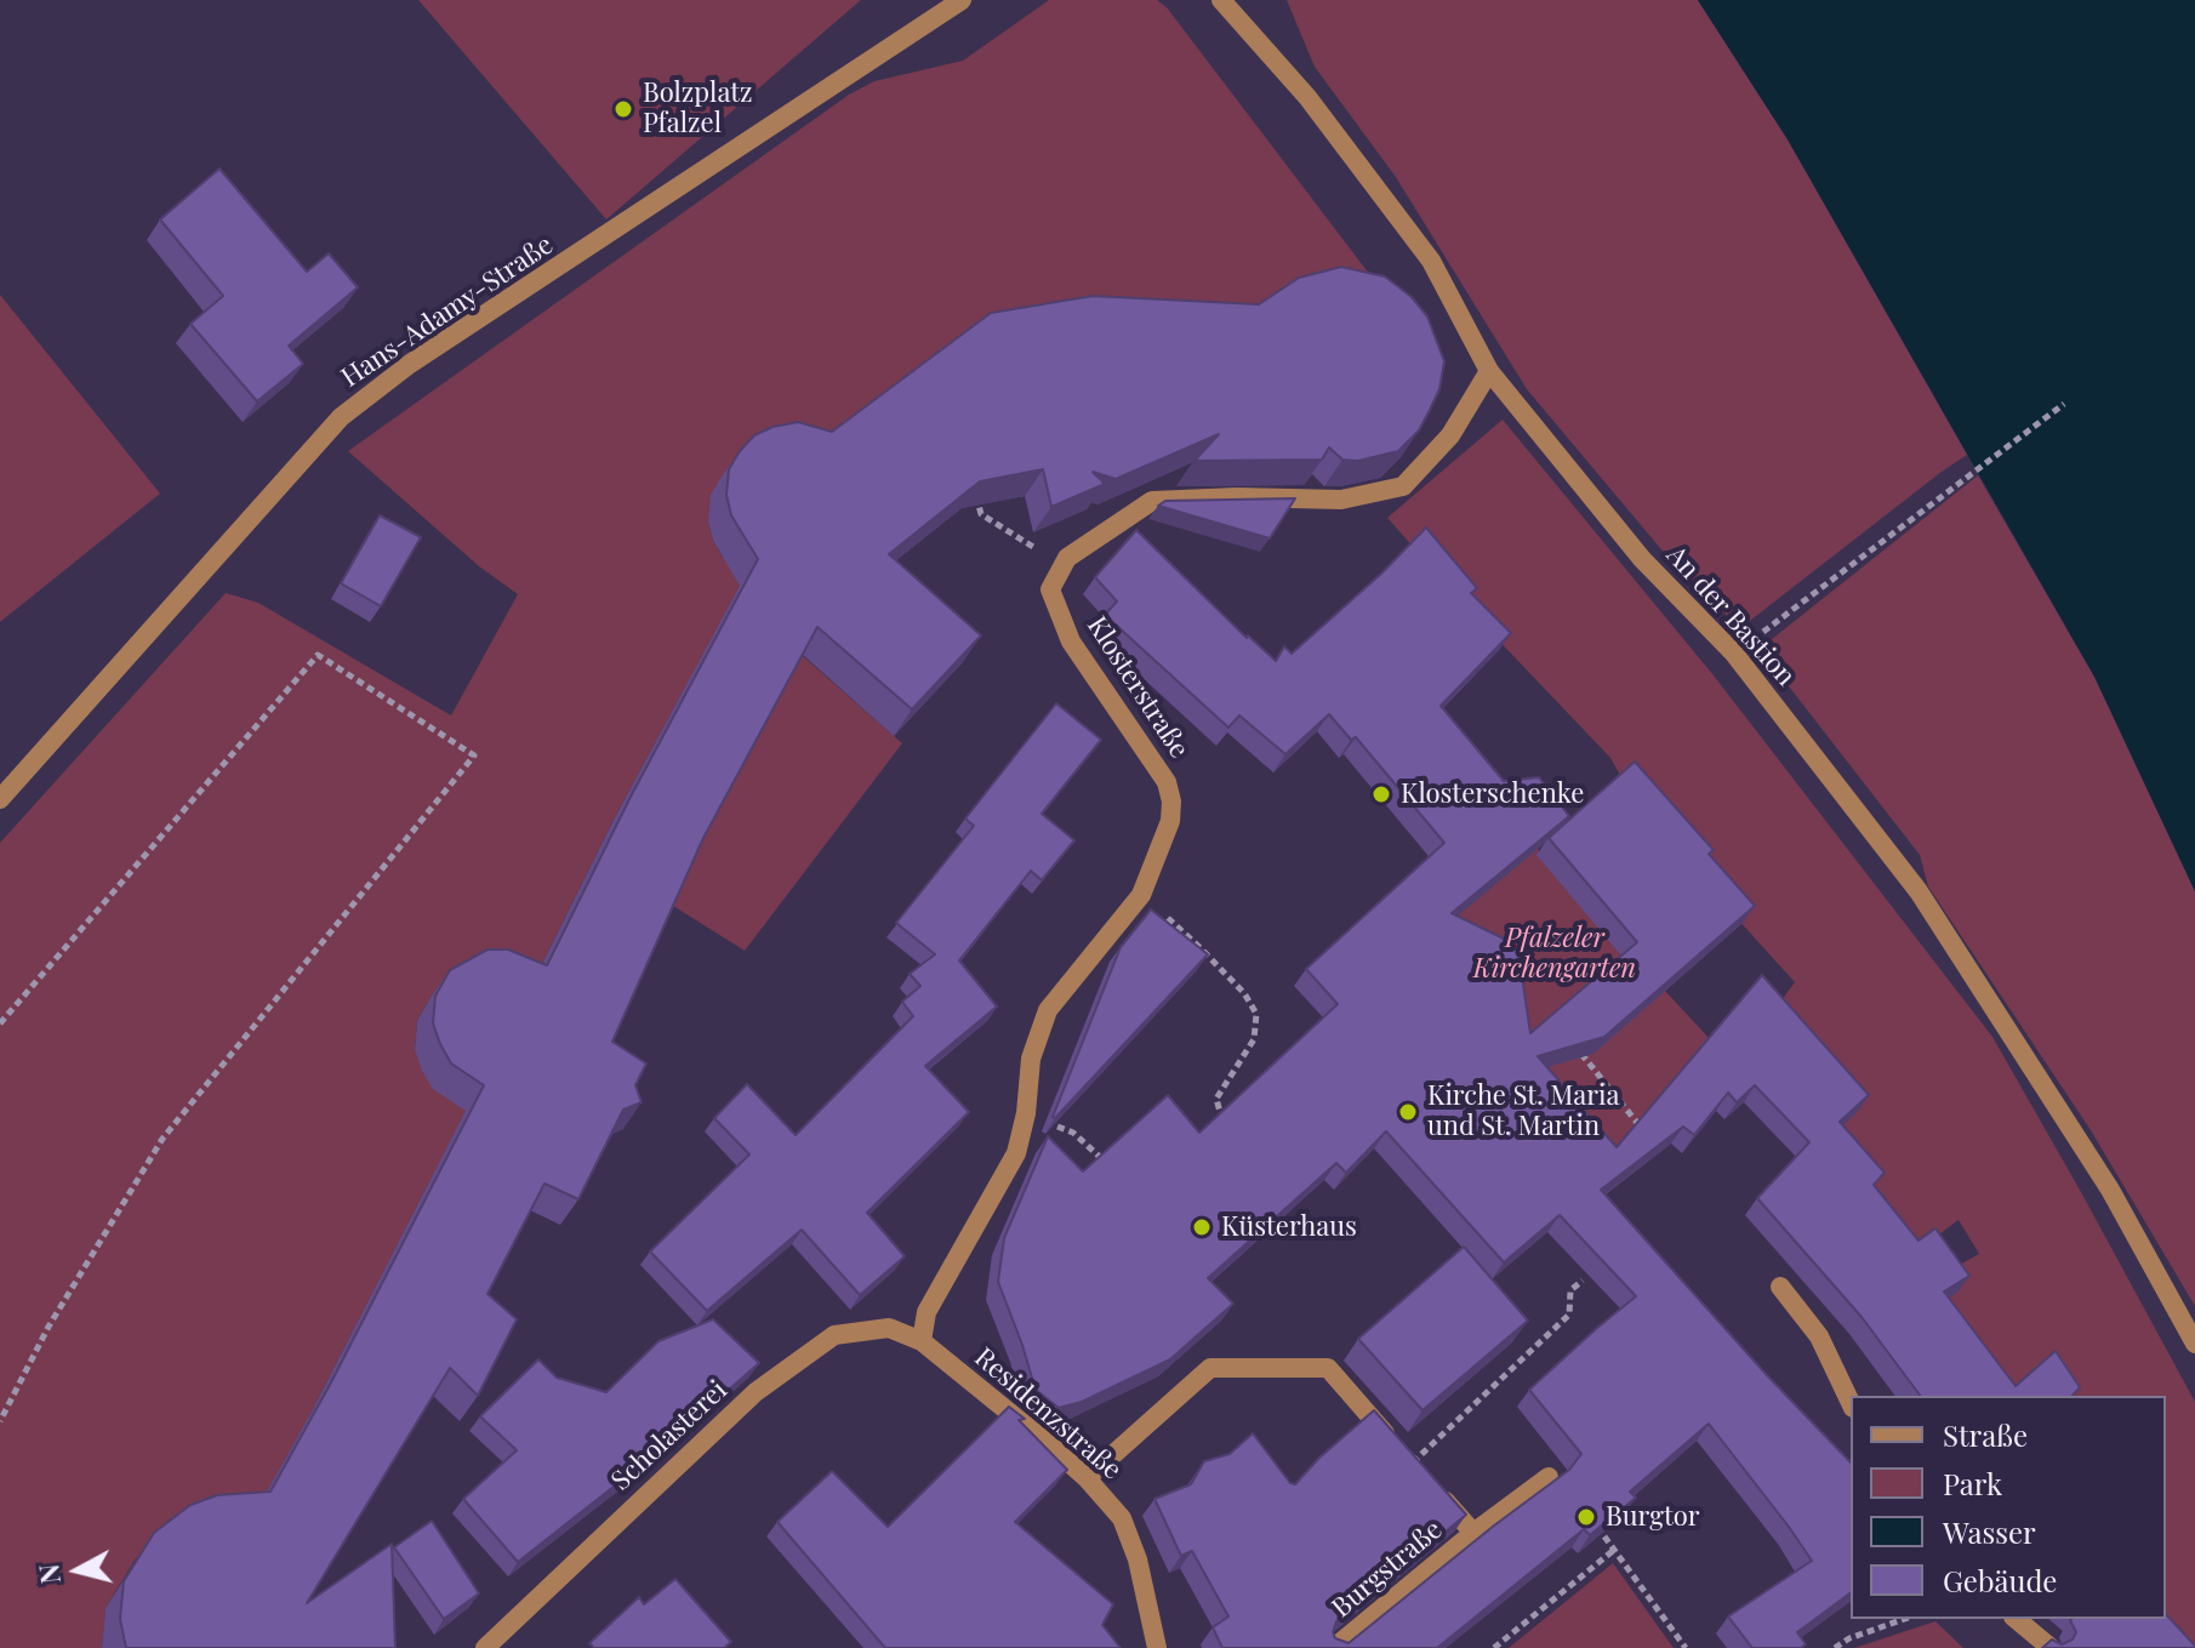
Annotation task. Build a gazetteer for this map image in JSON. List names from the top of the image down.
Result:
{
  "streets": {
    "street": [
      "Hans-Adamy-Straße",
      "An der Bastion",
      "Klosterstraße",
      "Residenzstraße",
      "Scholasterei",
      "Burgstraße"
    ]
  },
  "crossings": [
    ["Klosterstraße", "Residenzstraße"],
    ["Klosterstraße", "Scholasterei"],
    ["Residenzstraße", "Scholasterei"]
  ],
  "parks": ["Pfalzeler Kirchengarten"],
  "places": [
    "Bolzplatz Pfalzel",
    "Klosterschenke",
    "Kirche St. Maria und St. Martin",
    "Küsterhaus",
    "Burgtor"
  ],
  "legend": [
    "Straße",
    "Park",
    "Wasser",
    "Gebäude"
  ],
  "north": "left"
}
